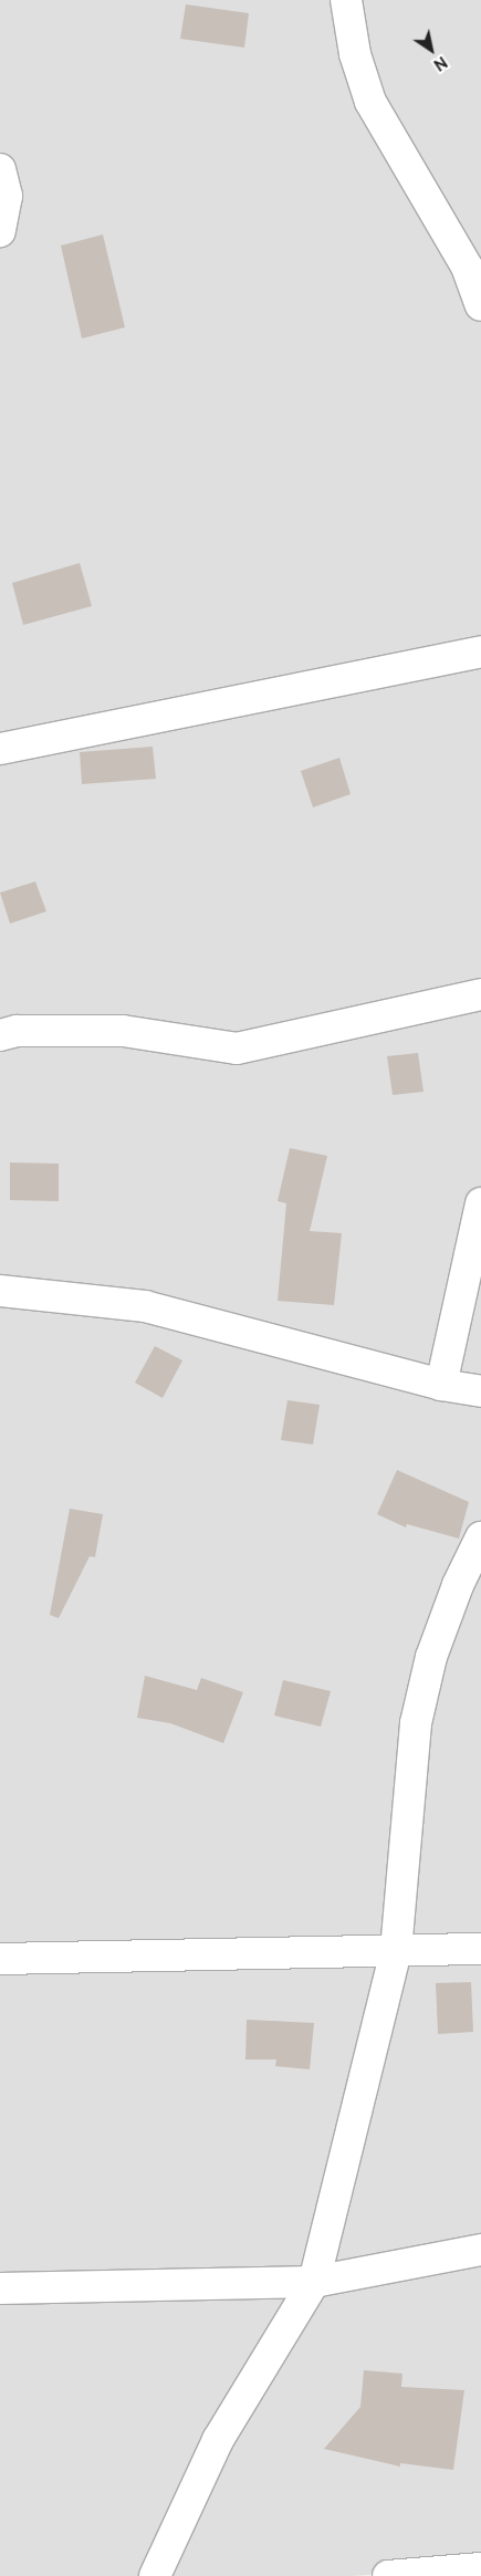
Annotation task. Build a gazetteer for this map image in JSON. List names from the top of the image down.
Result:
{
  "north": "bottom right"
}
